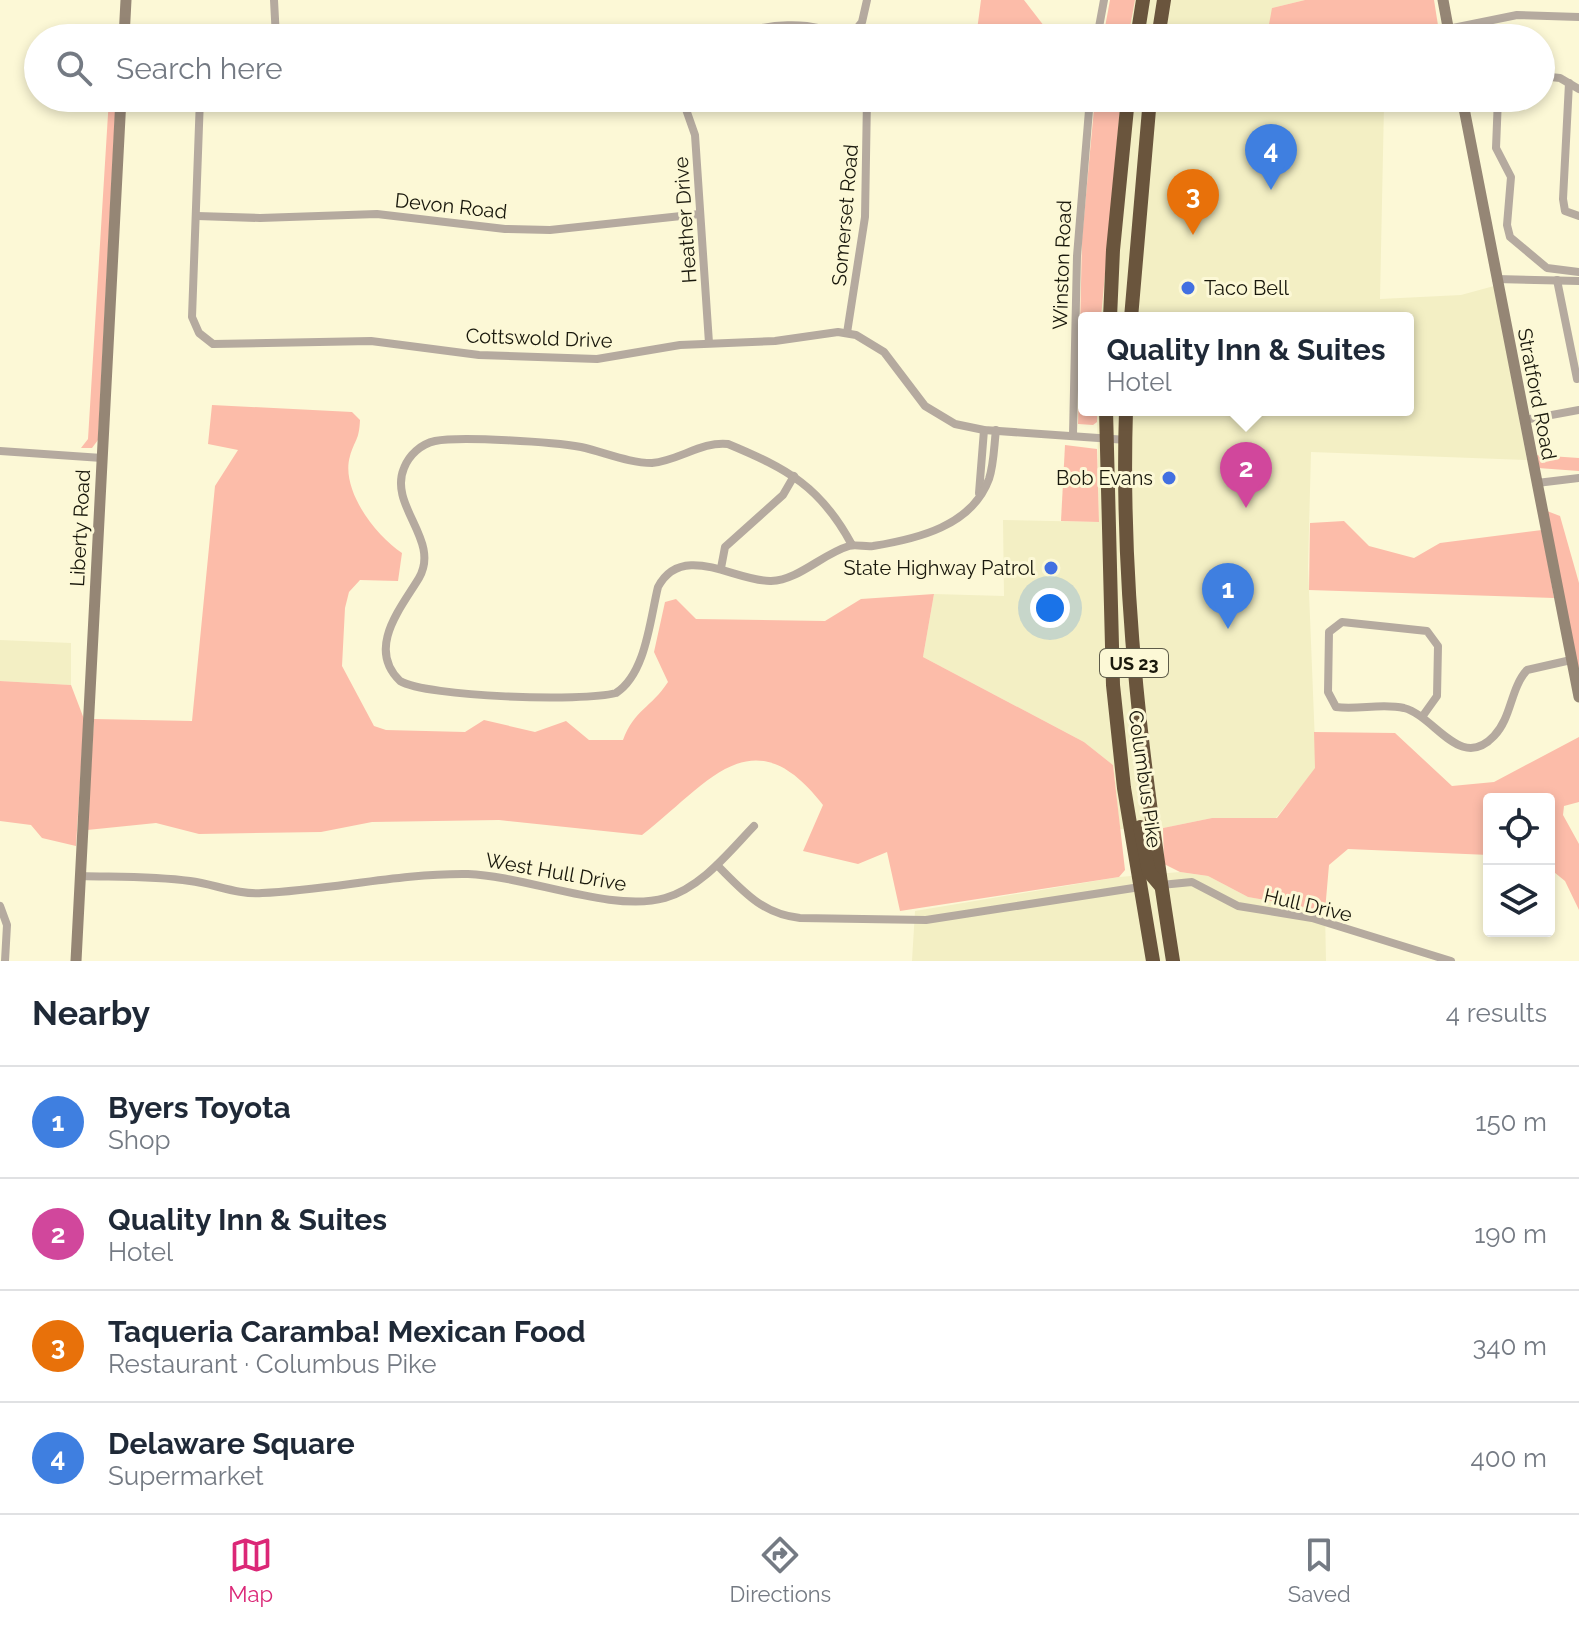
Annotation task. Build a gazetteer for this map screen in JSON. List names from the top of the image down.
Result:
{
  "streets": {
    "highway": ["US 23", "Columbus Pike"],
    "street": [
      "Devon Road",
      "Somerset Road",
      "Heather Drive",
      "Winston Road",
      "Cottswold Drive",
      "Stratford Road",
      "Liberty Road",
      "West Hull Drive",
      "Hull Drive"
    ]
  },
  "crossings": [
    ["Devon Road", "Heather Drive"],
    ["Devon Road", "Cottswold Drive"],
    ["Somerset Road", "Cottswold Drive"],
    ["Heather Drive", "Cottswold Drive"],
    ["Liberty Road", "West Hull Drive"],
    ["Columbus Pike", "Hull Drive"]
  ],
  "places": ["Taco Bell", "Bob Evans", "State Highway Patrol"],
  "page": {
    "search": "Search here",
    "pins": [
      "4",
      "3",
      "2",
      "1"
    ],
    "popup": ["Quality Inn & Suites", "Hotel"],
    "heading": ["Nearby", "4 results"],
    "list": [
      {
        "mark": "1",
        "name": "Byers Toyota",
        "note": "Shop",
        "value": "150 m"
      },
      {
        "mark": "2",
        "name": "Quality Inn & Suites",
        "note": "Hotel",
        "value": "190 m"
      },
      {
        "mark": "3",
        "name": "Taqueria Caramba! Mexican Food",
        "note": "Restaurant · Columbus Pike",
        "value": "340 m"
      },
      {
        "mark": "4",
        "name": "Delaware Square",
        "note": "Supermarket",
        "value": "400 m"
      }
    ],
    "nav": ["Map", "Directions", "Saved"]
  }
}
